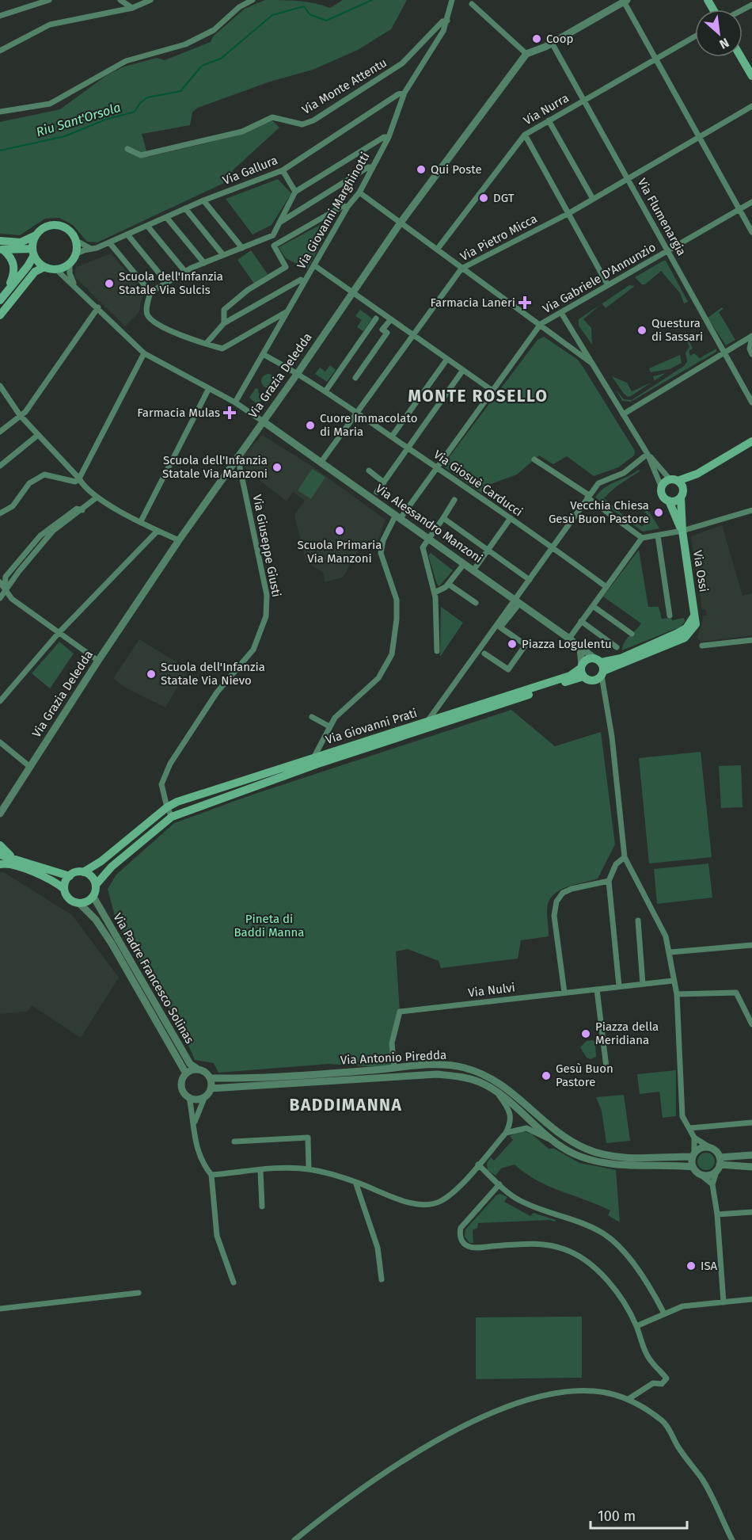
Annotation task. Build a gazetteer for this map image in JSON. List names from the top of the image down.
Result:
{
  "streets": {
    "main road": ["Via Ossi", "Via Giovanni Prati"],
    "street": [
      "Via Monte Attentu",
      "Via Nurra",
      "Via Gallura",
      "Via Giovanni Marghinotti",
      "Via Flumenargia",
      "Via Pietro Micca",
      "Via Gabriele D'Annunzio",
      "Via Grazia Deledda",
      "Via Giosuè Carducci",
      "Via Alessandro Manzoni",
      "Via Giuseppe Giusti",
      "Via Padre Francesco Solinas",
      "Via Nulvi",
      "Via Antonio Piredda"
    ]
  },
  "crossings": [
    ["Via Monte Attentu", "Via Giovanni Marghinotti"],
    ["Via Nurra", "Via Flumenargia"],
    ["Via Gallura", "Via Giovanni Marghinotti"],
    ["Via Giovanni Marghinotti", "Via Giosuè Carducci"],
    ["Via Flumenargia", "Via Pietro Micca"],
    ["Via Flumenargia", "Via Gabriele D'Annunzio"],
    ["Via Pietro Micca", "Via Giosuè Carducci"],
    ["Via Pietro Micca", "Via Alessandro Manzoni"],
    ["Via Gabriele D'Annunzio", "Via Giosuè Carducci"],
    ["Via Gabriele D'Annunzio", "Via Alessandro Manzoni"],
    ["Via Gabriele D'Annunzio", "Via Giovanni Prati"],
    ["Via Grazia Deledda", "Via Giosuè Carducci"],
    ["Via Grazia Deledda", "Via Alessandro Manzoni"],
    ["Via Grazia Deledda", "Via Giuseppe Giusti"],
    ["Via Giuseppe Giusti", "Via Giovanni Prati"],
    ["Via Giovanni Prati", "Via Padre Francesco Solinas"],
    ["Via Padre Francesco Solinas", "Via Antonio Piredda"],
    ["Via Nulvi", "Via Antonio Piredda"]
  ],
  "districts": ["MONTE ROSELLO", "BADDIMANNA"],
  "water": ["Riu Sant'Orsola"],
  "parks": ["Pineta di Baddi Manna"],
  "places": {
    "other": [
      "Coop",
      "Qui Poste",
      "DGT",
      "Scuola dell'Infanzia Statale Via Sulcis",
      "Questura di Sassari",
      "Cuore Immacolato di Maria",
      "Scuola dell'Infanzia Statale Via Manzoni",
      "Vecchia Chiesa Gesù Buon Pastore",
      "Scuola Primaria Via Manzoni",
      "Piazza Logulentu",
      "Scuola dell'Infanzia Statale Via Nievo",
      "Piazza della Meridiana",
      "Gesù Buon Pastore",
      "ISA"
    ],
    "health": ["Farmacia Laneri", "Farmacia Mulas"]
  },
  "scale_bar": "100 m",
  "north": "bottom right"
}
